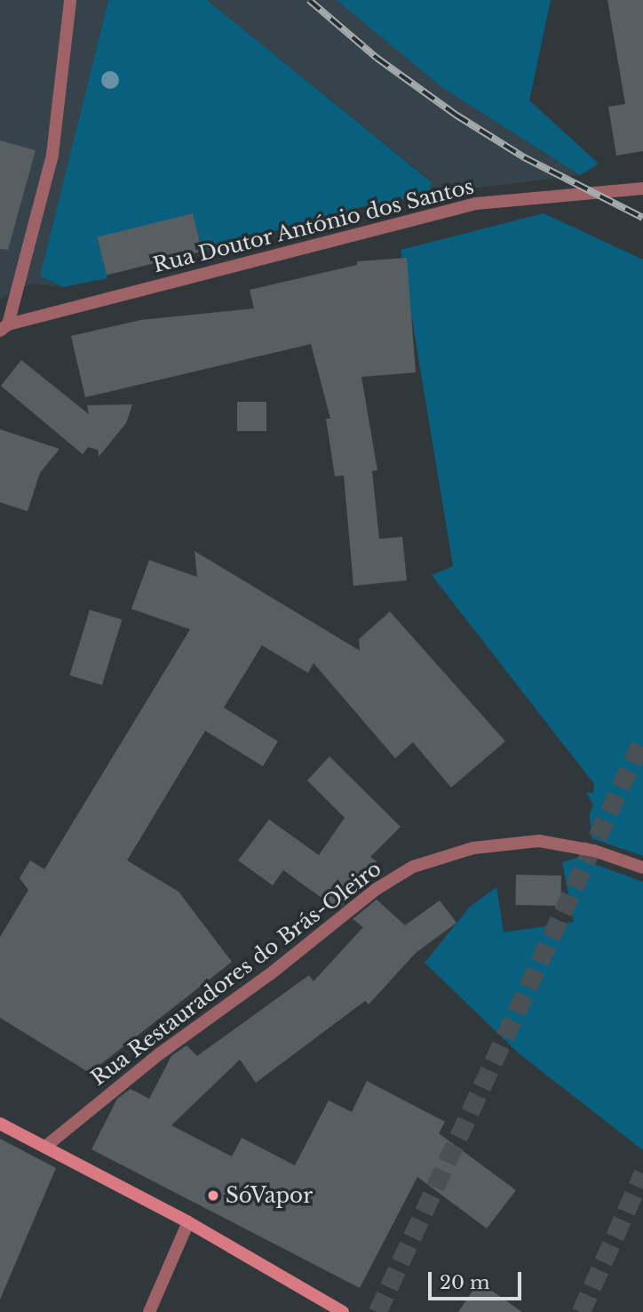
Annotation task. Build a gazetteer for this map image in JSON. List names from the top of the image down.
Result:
{
  "streets": {
    "street": ["Rua Doutor António dos Santos", "Rua Restauradores do Brás-Oleiro"]
  },
  "places": ["SóVapor"],
  "scale_bar": "20 m"
}
